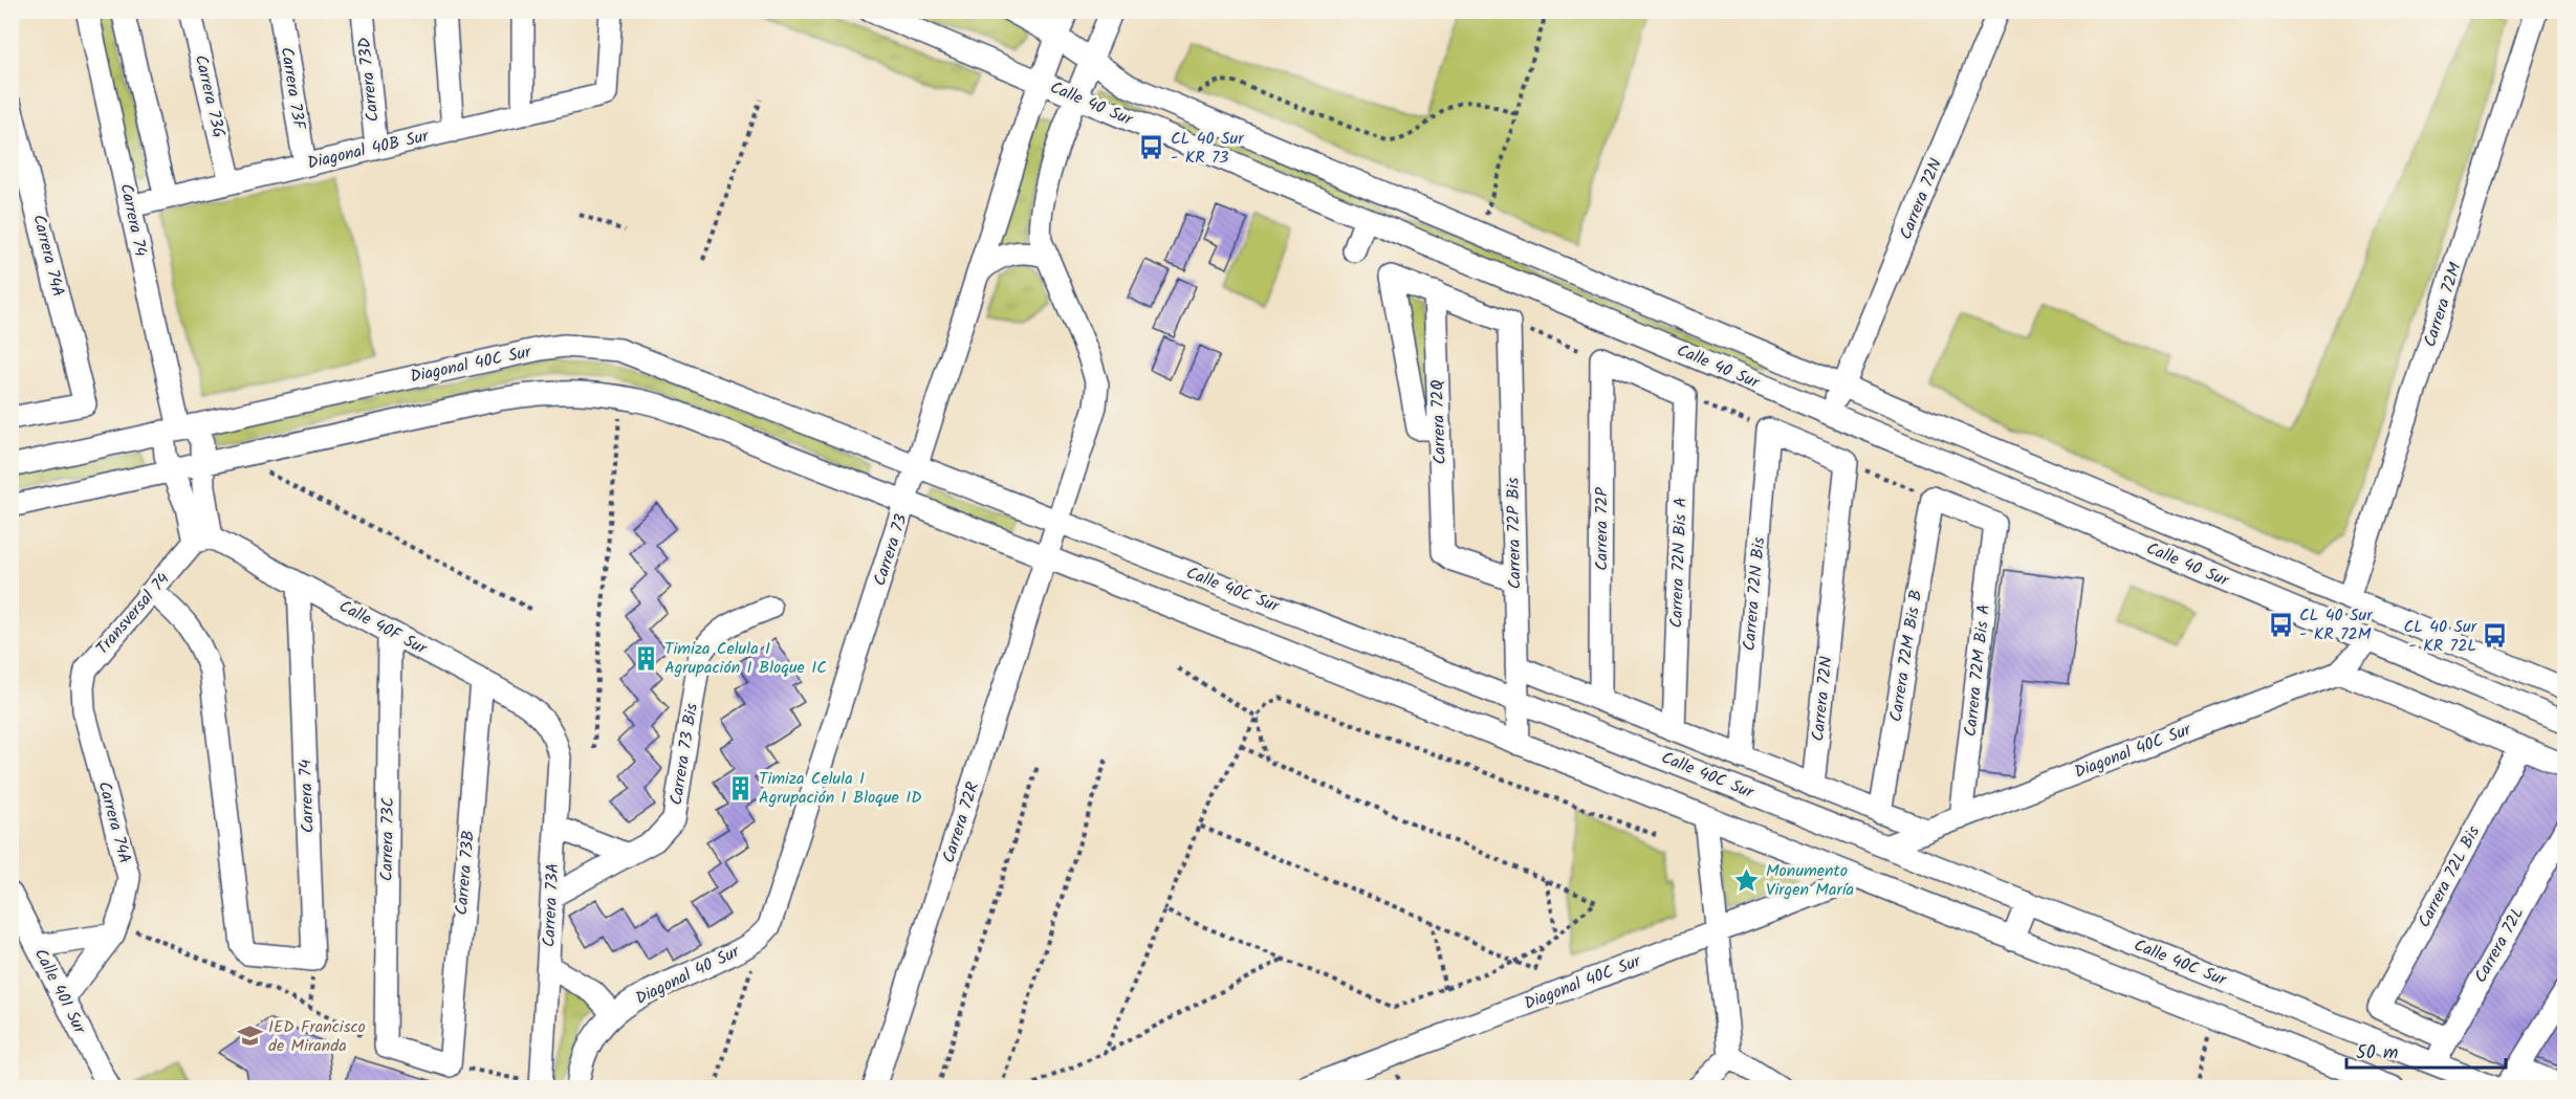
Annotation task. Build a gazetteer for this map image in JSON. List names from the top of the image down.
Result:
{
  "streets": {
    "street": [
      "Carrera 73D",
      "Carrera 73F",
      "Carrera 73G",
      "Calle 40 Sur",
      "Diagonal 40B Sur",
      "Carrera 72N",
      "Carrera 74",
      "Carrera 74A",
      "Carrera 72M",
      "Diagonal 40C Sur",
      "Carrera 72Q",
      "Carrera 72P",
      "Carrera 72P Bis",
      "Carrera 73",
      "Carrera 72N Bis A",
      "Calle 40C Sur",
      "Carrera 72N Bis",
      "Transversal 74",
      "Calle 40F Sur",
      "Carrera 72M Bis B",
      "Carrera 72M Bis A",
      "Carrera 73 Bis",
      "Carrera 72R",
      "Carrera 73C",
      "Carrera 73B",
      "Carrera 72L Bis",
      "Carrera 73A",
      "Carrera 72L",
      "Diagonal 40 Sur",
      "Calle 40I Sur"
    ]
  },
  "crossings": [
    ["Carrera 73D", "Diagonal 40B Sur"],
    ["Carrera 73F", "Diagonal 40B Sur"],
    ["Carrera 73G", "Diagonal 40B Sur"],
    ["Calle 40 Sur", "Carrera 72N"],
    ["Calle 40 Sur", "Carrera 72M"],
    ["Calle 40 Sur", "Diagonal 40C Sur"],
    ["Calle 40 Sur", "Carrera 73"],
    ["Diagonal 40B Sur", "Carrera 74"],
    ["Carrera 72N", "Calle 40C Sur"],
    ["Carrera 74", "Diagonal 40C Sur"],
    ["Carrera 74", "Transversal 74"],
    ["Carrera 74", "Calle 40F Sur"],
    ["Carrera 74A", "Transversal 74"],
    ["Carrera 74A", "Calle 40I Sur"],
    ["Diagonal 40C Sur", "Carrera 73"],
    ["Diagonal 40C Sur", "Calle 40C Sur"],
    ["Diagonal 40C Sur", "Carrera 72M Bis A"],
    ["Carrera 72Q", "Carrera 72P Bis"],
    ["Carrera 72P", "Calle 40C Sur"],
    ["Carrera 72P Bis", "Calle 40C Sur"],
    ["Carrera 73", "Calle 40C Sur"],
    ["Carrera 73", "Diagonal 40 Sur"],
    ["Carrera 72N Bis A", "Calle 40C Sur"],
    ["Calle 40C Sur", "Carrera 72N Bis"],
    ["Calle 40C Sur", "Carrera 72M Bis B"],
    ["Calle 40C Sur", "Carrera 72L"],
    ["Transversal 74", "Calle 40F Sur"],
    ["Calle 40F Sur", "Carrera 73C"],
    ["Calle 40F Sur", "Carrera 73B"],
    ["Calle 40F Sur", "Carrera 73A"],
    ["Carrera 72M Bis B", "Carrera 72M Bis A"],
    ["Carrera 72L Bis", "Carrera 72L"]
  ],
  "places": {
    "bus stop": ["CL 40 Sur - KR 73", "CL 40 Sur - KR 72M", "CL 40 Sur - KR 72L"],
    "building": ["Timiza Celula I Agrupación I Bloque IC", "Timiza Celula I Agrupación I Bloque ID"],
    "place": ["Monumento Virgen María"],
    "school or university": ["IED Francisco de Miranda"]
  },
  "scale_bar": "50 m"
}
